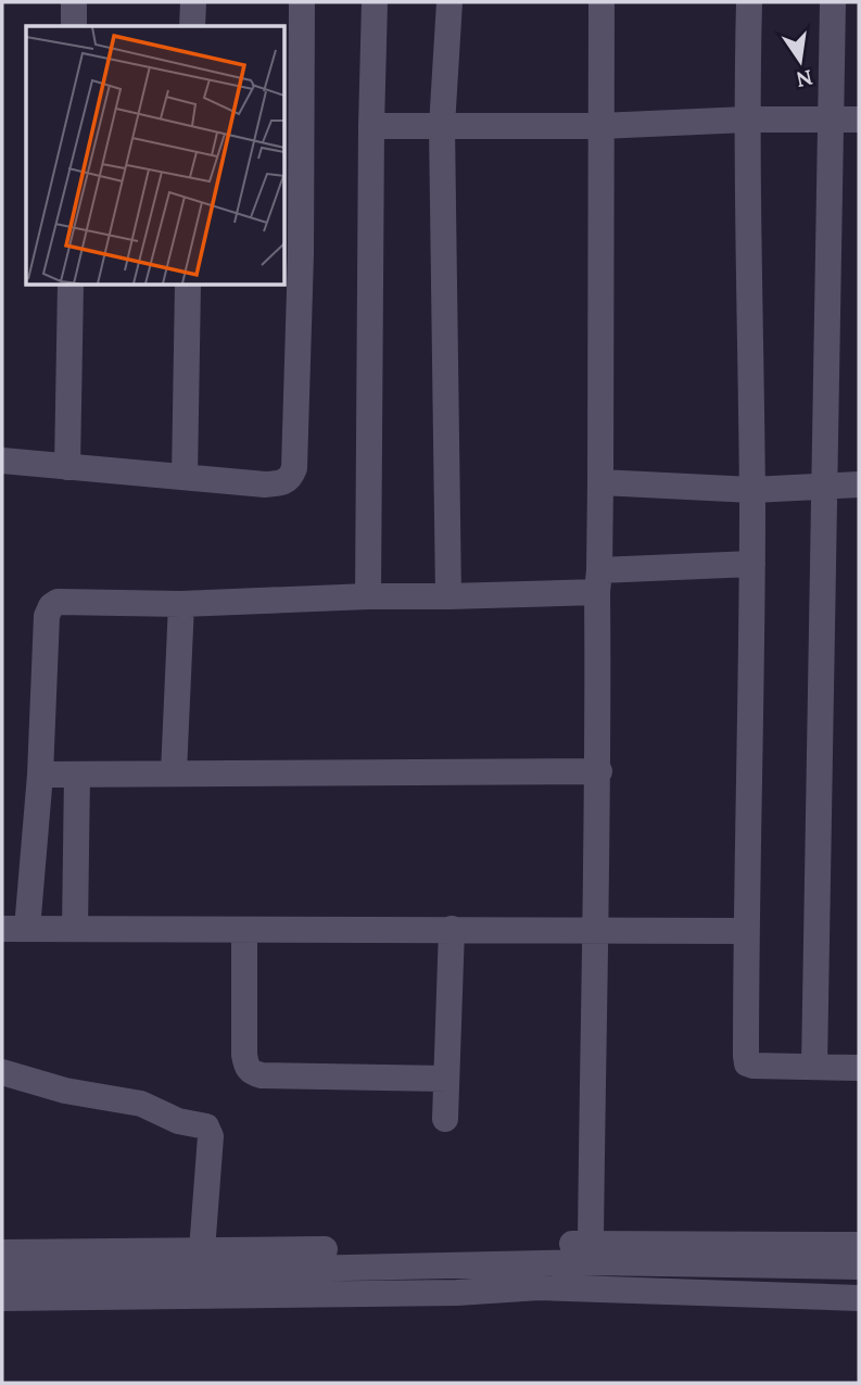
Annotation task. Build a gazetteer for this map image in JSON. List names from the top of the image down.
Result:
{
  "north": "bottom"
}
